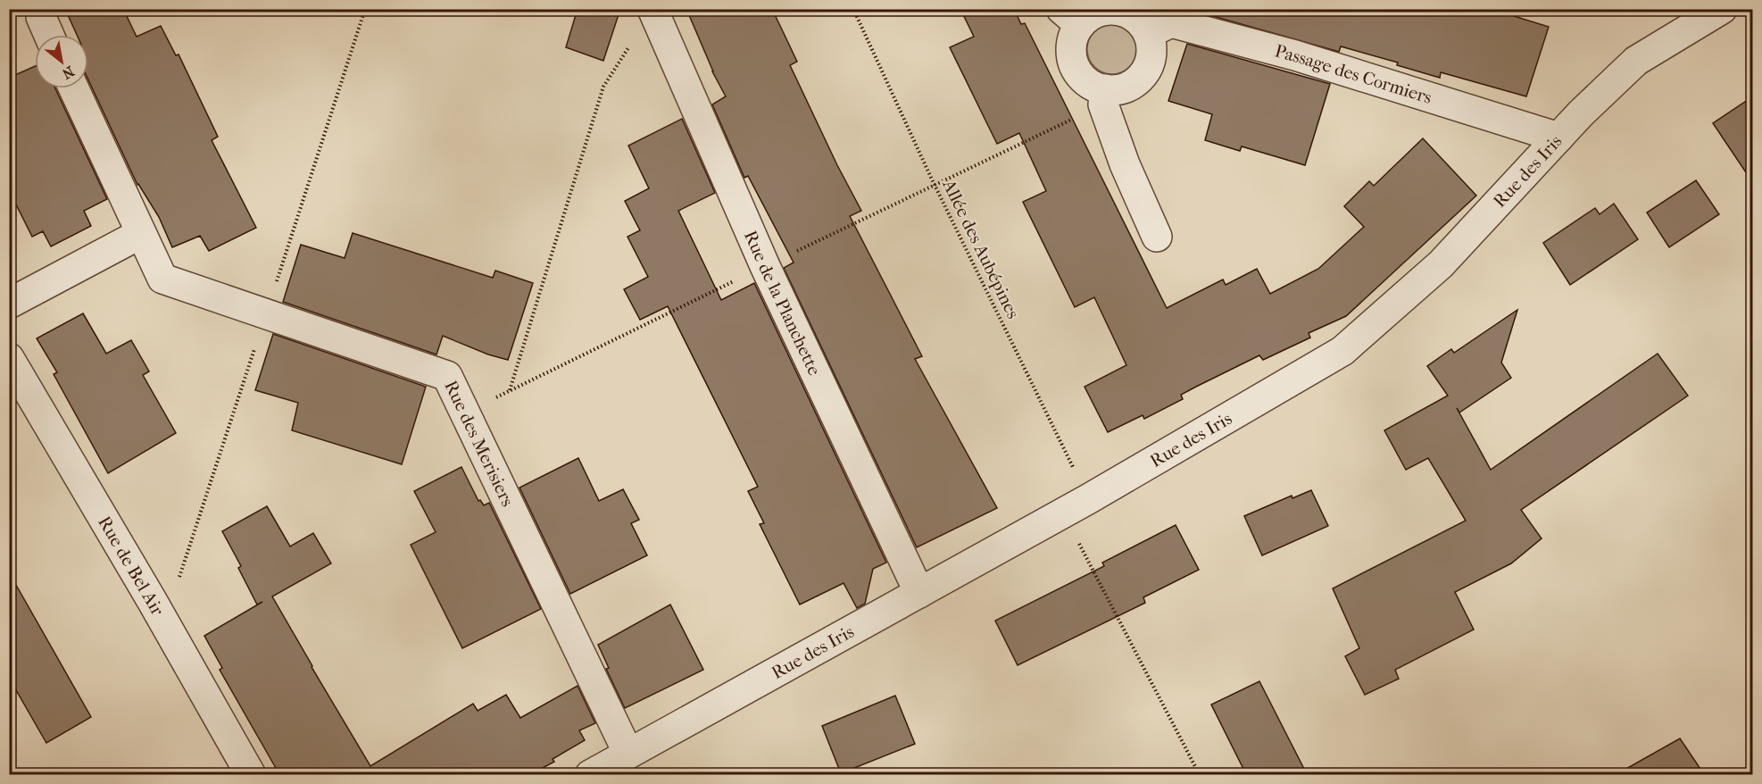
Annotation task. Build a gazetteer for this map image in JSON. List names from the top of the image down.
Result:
{
  "streets": {
    "street": [
      "Passage des Cormiers",
      "Rue des Iris",
      "Rue de la Planchette",
      "Rue des Merisiers",
      "Rue de Bel Air"
    ],
    "path": ["Allée des Aubépines"]
  },
  "crossings": [
    ["Passage des Cormiers", "Rue des Iris"],
    ["Rue des Iris", "Allée des Aubépines"],
    ["Rue des Iris", "Rue de la Planchette"],
    ["Rue des Iris", "Rue des Merisiers"]
  ],
  "north": "bottom right"
}
